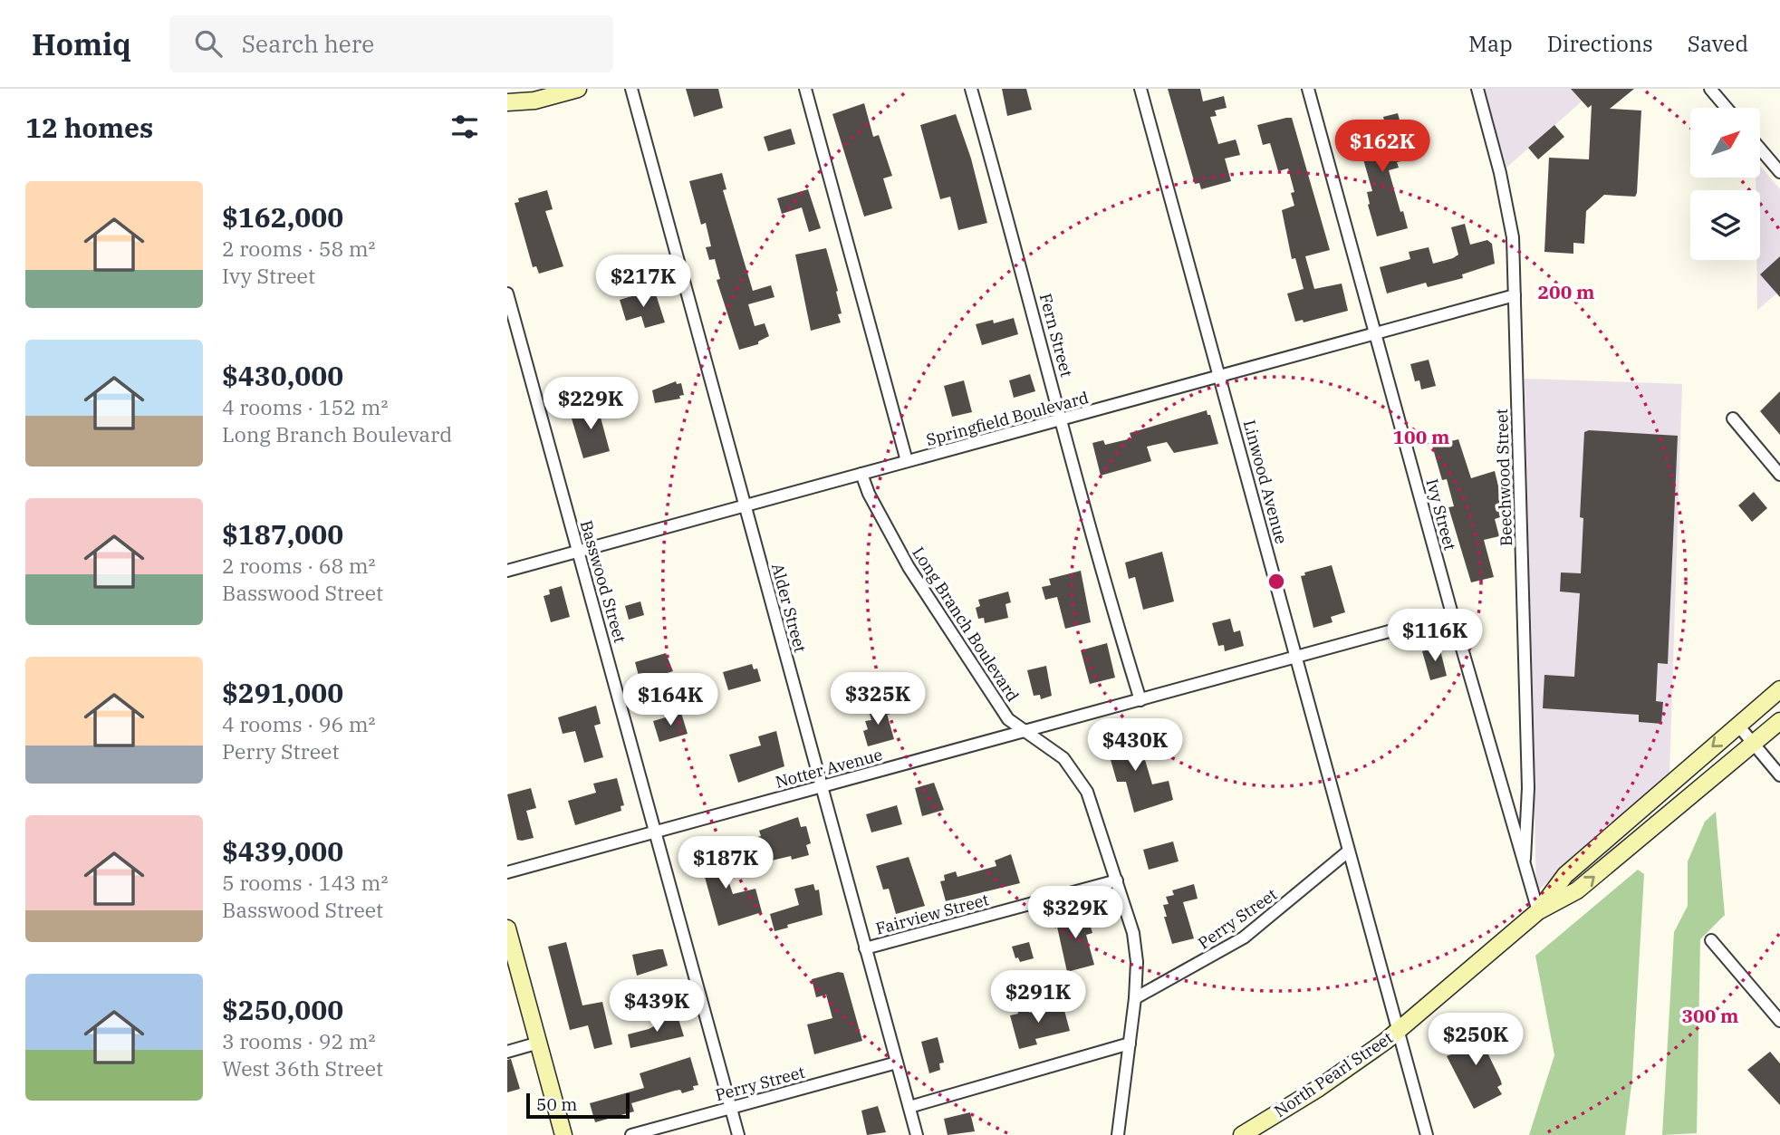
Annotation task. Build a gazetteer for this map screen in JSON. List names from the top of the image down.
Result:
{
  "streets": {
    "street": [
      "Fern Street",
      "Springfield Boulevard",
      "Beechwood Street",
      "Linwood Avenue",
      "Ivy Street",
      "Basswood Street",
      "Alder Street",
      "Long Branch Boulevard",
      "Notter Avenue",
      "Fairview Street",
      "Perry Street",
      "North Pearl Street"
    ]
  },
  "crossings": [
    ["Fern Street", "Springfield Boulevard"],
    ["Fern Street", "Notter Avenue"],
    ["Springfield Boulevard", "Beechwood Street"],
    ["Springfield Boulevard", "Linwood Avenue"],
    ["Springfield Boulevard", "Ivy Street"],
    ["Springfield Boulevard", "Basswood Street"],
    ["Springfield Boulevard", "Alder Street"],
    ["Springfield Boulevard", "Long Branch Boulevard"],
    ["Beechwood Street", "Ivy Street"],
    ["Linwood Avenue", "Notter Avenue"],
    ["Linwood Avenue", "Perry Street"],
    ["Linwood Avenue", "North Pearl Street"],
    ["Ivy Street", "Notter Avenue"],
    ["Ivy Street", "North Pearl Street"],
    ["Basswood Street", "Notter Avenue"],
    ["Basswood Street", "Perry Street"],
    ["Alder Street", "Notter Avenue"],
    ["Alder Street", "Fairview Street"],
    ["Alder Street", "Perry Street"],
    ["Long Branch Boulevard", "Notter Avenue"],
    ["Long Branch Boulevard", "Fairview Street"],
    ["Long Branch Boulevard", "Perry Street"]
  ],
  "scale_bar": "50 m",
  "north": "top right",
  "page": {
    "header": "Homiq",
    "search": "Search here",
    "nav": ["Map", "Directions", "Saved"],
    "heading": "12 homes",
    "price": [
      "$162K",
      "$217K",
      "$229K",
      "$116K",
      "$325K",
      "$164K",
      "$430K",
      "$187K",
      "$329K",
      "$291K",
      "$439K",
      "$250K"
    ],
    "list": [
      {
        "name": "$162,000",
        "note": "2 rooms · 58 m² · Ivy Street"
      },
      {
        "name": "$430,000",
        "note": "4 rooms · 152 m² · Long Branch Boulevard"
      },
      {
        "name": "$187,000",
        "note": "2 rooms · 68 m² · Basswood Street"
      },
      {
        "name": "$291,000",
        "note": "4 rooms · 96 m² · Perry Street"
      },
      {
        "name": "$439,000",
        "note": "5 rooms · 143 m² · Basswood Street"
      },
      {
        "name": "$250,000",
        "note": "3 rooms · 92 m² · West 36th Street"
      }
    ],
    "scale": "50 m"
  },
  "rings": ["200 m", "100 m", "300 m"]
}
